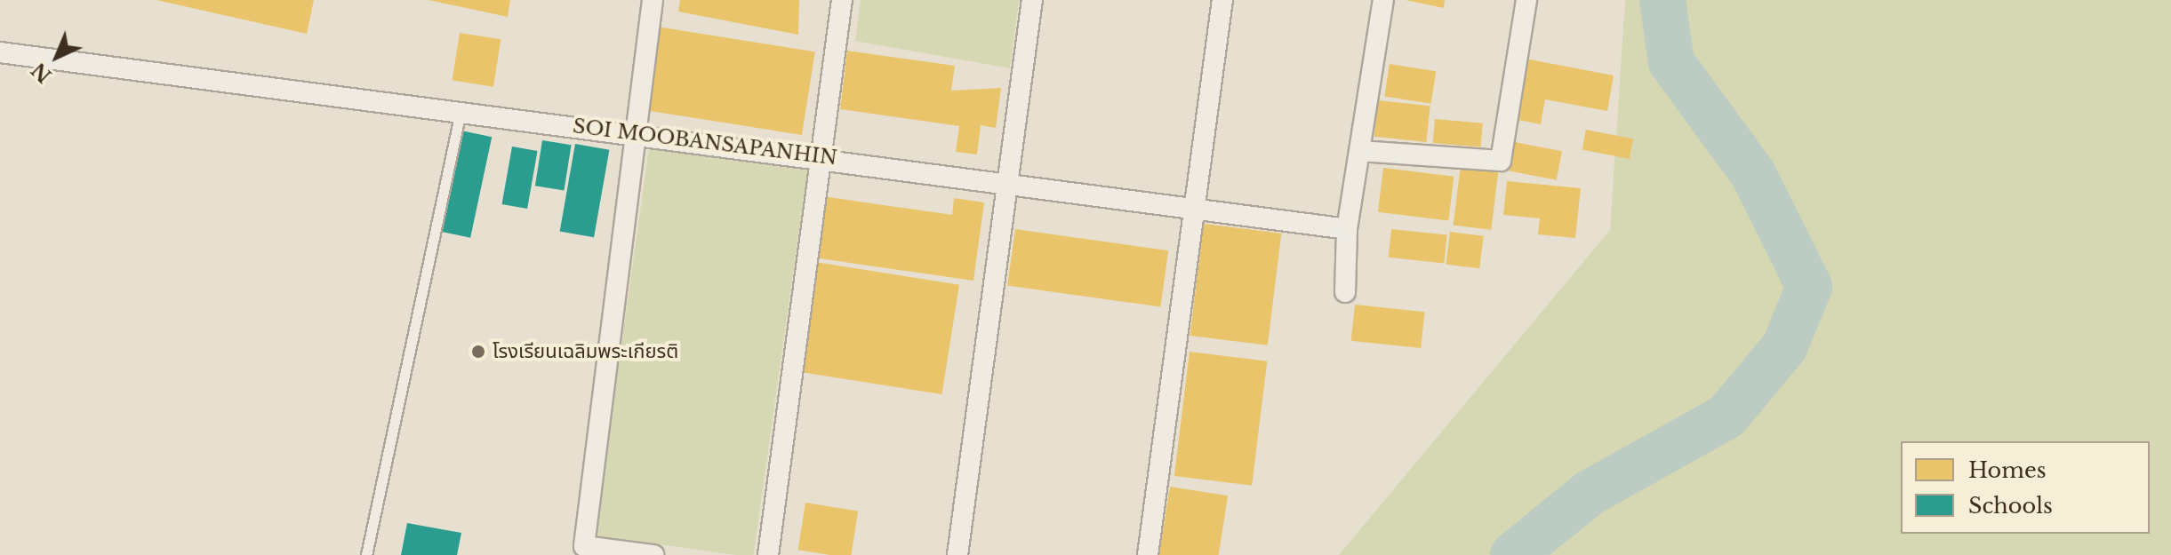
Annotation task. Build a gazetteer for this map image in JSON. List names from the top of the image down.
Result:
{
  "streets": {
    "street": ["SOI MOOBANSAPANHIN"]
  },
  "places": ["โรงเรียนเฉลิมพระเกียรติ"],
  "legend": ["Homes", "Schools"],
  "north": "bottom left"
}
